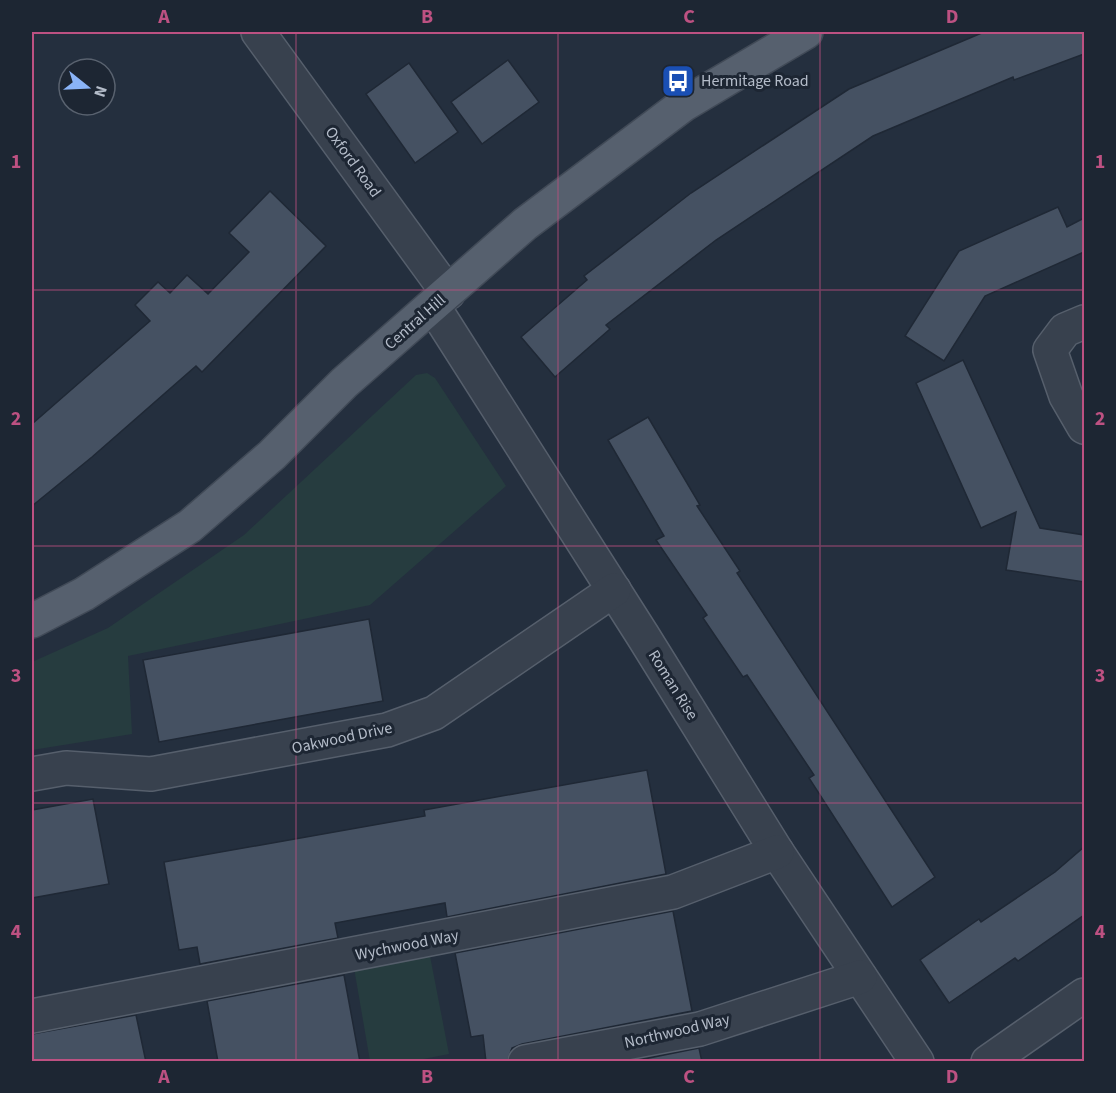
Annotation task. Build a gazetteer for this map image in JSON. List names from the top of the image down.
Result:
{
  "streets": {
    "main road": ["Central Hill"],
    "street": [
      "Oxford Road",
      "Roman Rise",
      "Oakwood Drive",
      "Wychwood Way",
      "Northwood Way"
    ]
  },
  "crossings": [
    ["Oxford Road", "Central Hill"],
    ["Oxford Road", "Roman Rise"],
    ["Central Hill", "Roman Rise"],
    ["Roman Rise", "Oakwood Drive"],
    ["Roman Rise", "Wychwood Way"],
    ["Roman Rise", "Northwood Way"]
  ],
  "places": {
    "bus stop": ["Hermitage Road"]
  },
  "north": "right",
  "grid": {
    "columns": [
      "A",
      "B",
      "C",
      "D"
    ],
    "rows": [
      "1",
      "2",
      "3",
      "4"
    ]
  }
}
